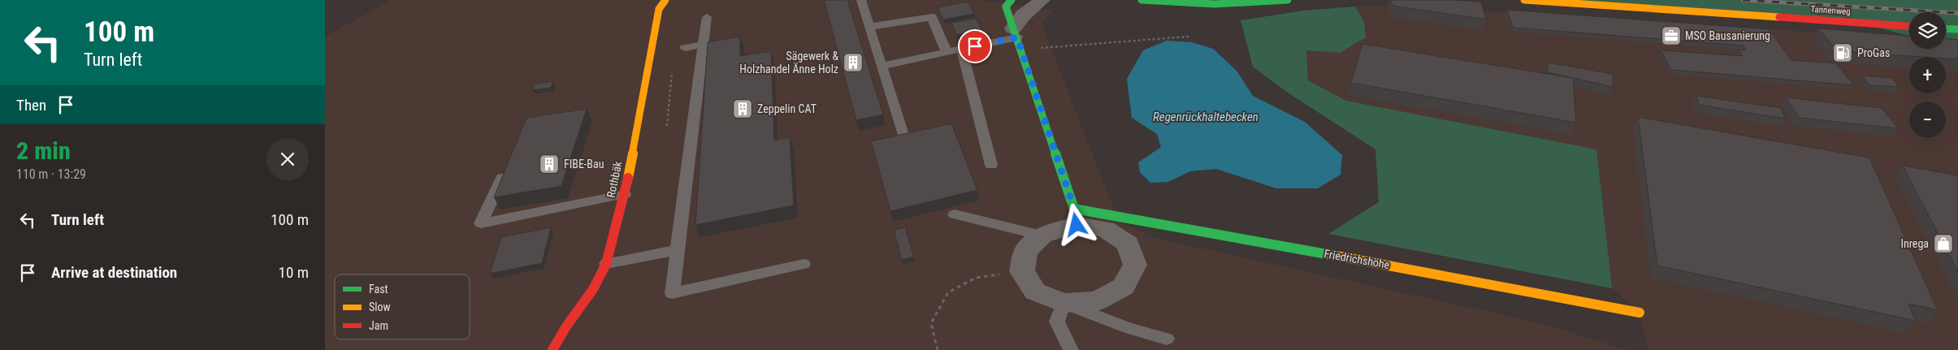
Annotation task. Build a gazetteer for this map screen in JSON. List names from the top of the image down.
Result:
{
  "streets": {
    "street": ["Tannenweg", "Rothbäk", "Friedrichshöhe"]
  },
  "water": ["Regenrückhaltebecken"],
  "places": {
    "office": ["MSO Bausanierung"],
    "fuel station": ["ProGas"],
    "building": ["Sägewerk & Holzhandel Änne Holz", "Zeppelin CAT", "FIBE-Bau"],
    "shop": ["Inrega"]
  },
  "legend": ["Fast", "Slow", "Jam"],
  "page": {
    "turn": ["100 m", "Turn left"],
    "map_buttons": ["+", "−"],
    "then": "Then",
    "heading": ["2 min", "110 m · 13:29"],
    "list": [
      {
        "name": "Turn left",
        "value": "100 m"
      },
      {
        "name": "Arrive at destination",
        "value": "10 m"
      }
    ]
  }
}
